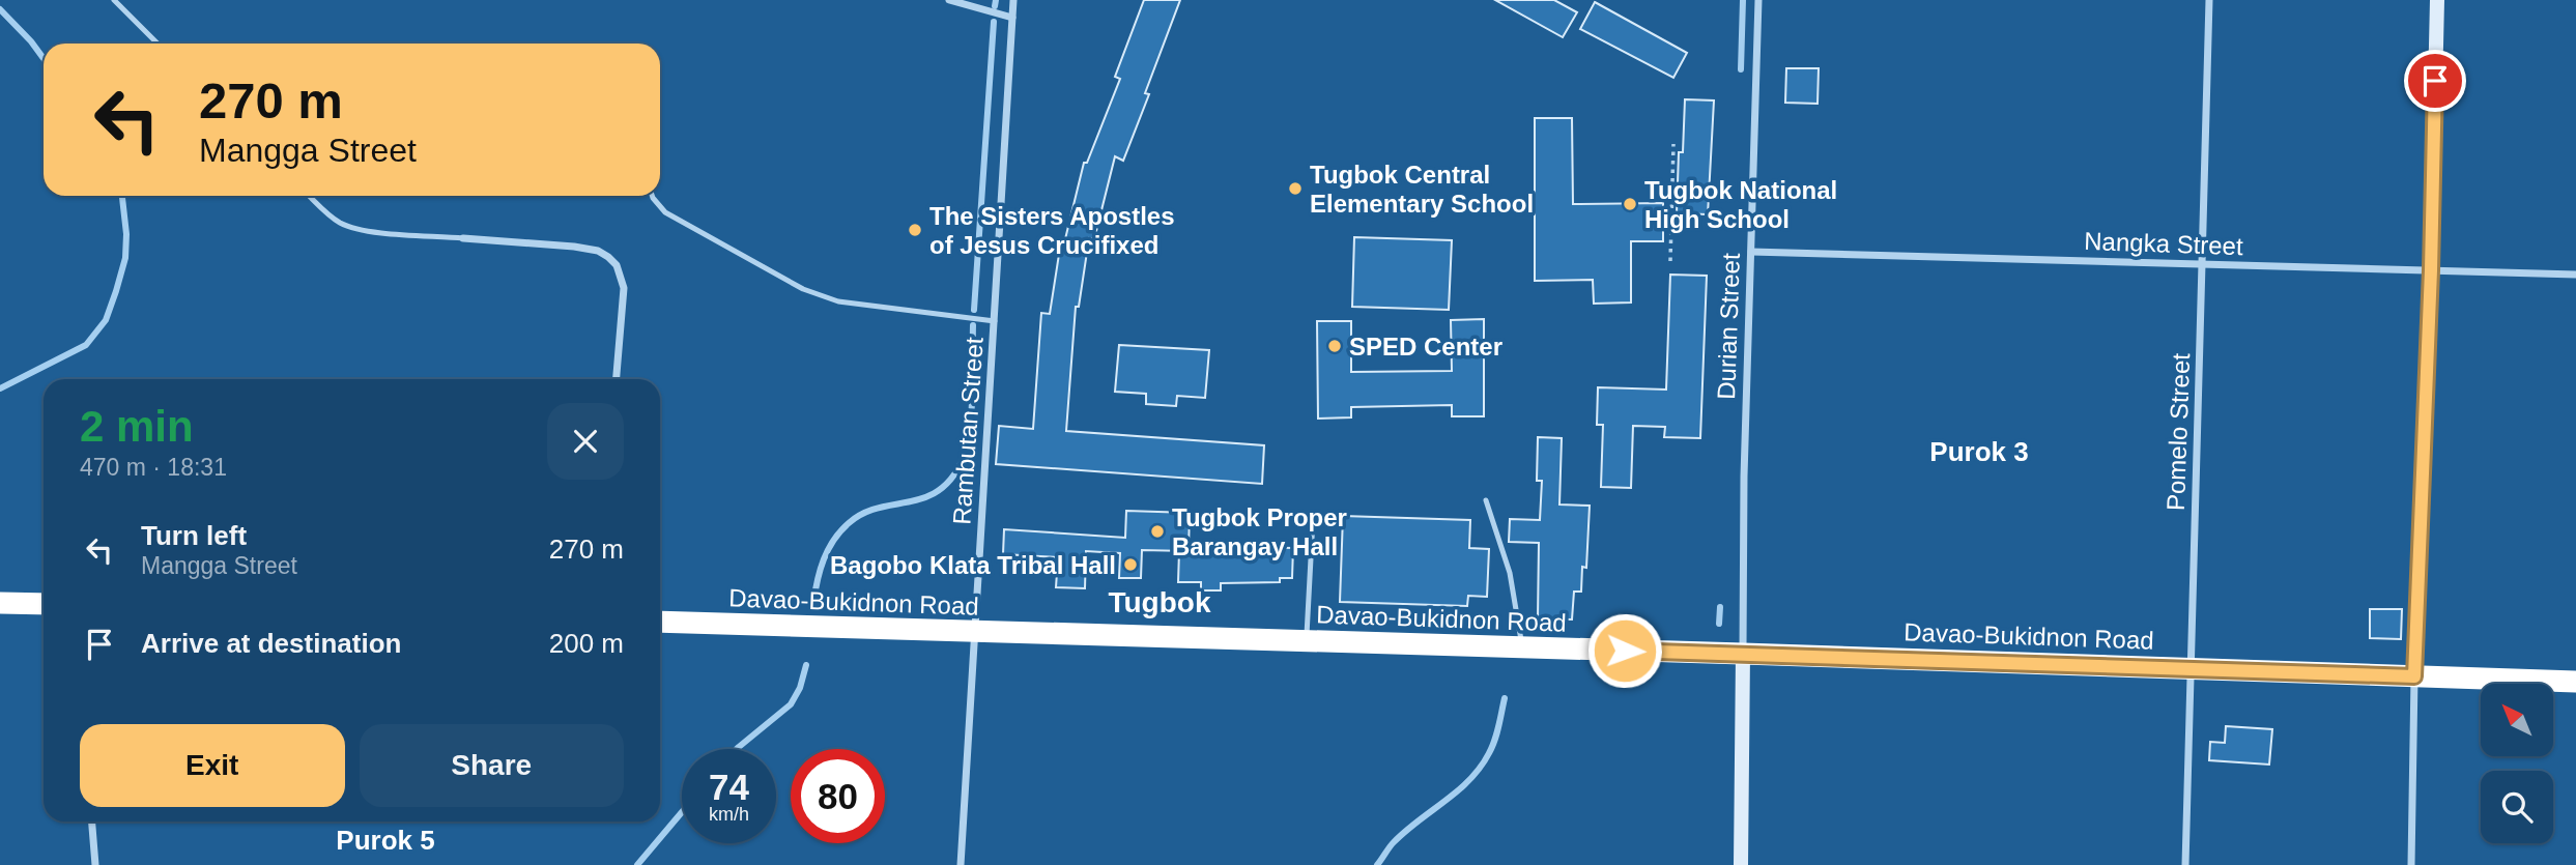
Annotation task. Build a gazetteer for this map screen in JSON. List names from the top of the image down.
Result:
{
  "streets": {
    "highway": ["Davao-Bukidnon Road"],
    "street": [
      "Nangka Street",
      "Durian Street",
      "Rambutan Street",
      "Pomelo Street"
    ]
  },
  "crossings": [
    ["Nangka Street", "Durian Street"],
    ["Nangka Street", "Pomelo Street"],
    ["Durian Street", "Davao-Bukidnon Road"],
    ["Rambutan Street", "Davao-Bukidnon Road"],
    ["Pomelo Street", "Davao-Bukidnon Road"]
  ],
  "districts": ["Purok 3", "Tugbok", "Purok 5"],
  "places": [
    "Tugbok Central Elementary School",
    "Tugbok National High School",
    "The Sisters Apostles of Jesus Crucifixed",
    "SPED Center",
    "Tugbok Proper Barangay Hall",
    "Bagobo Klata Tribal Hall"
  ],
  "north": "top left",
  "page": {
    "turn": ["270 m", "Mangga Street"],
    "heading": ["2 min", "470 m · 18:31"],
    "list": [
      {
        "name": "Turn left",
        "note": "Mangga Street",
        "value": "270 m"
      },
      {
        "name": "Arrive at destination",
        "value": "200 m"
      }
    ],
    "buttons": ["Exit", "Share"],
    "speed": "74 km/h",
    "limit": "80"
  }
}
